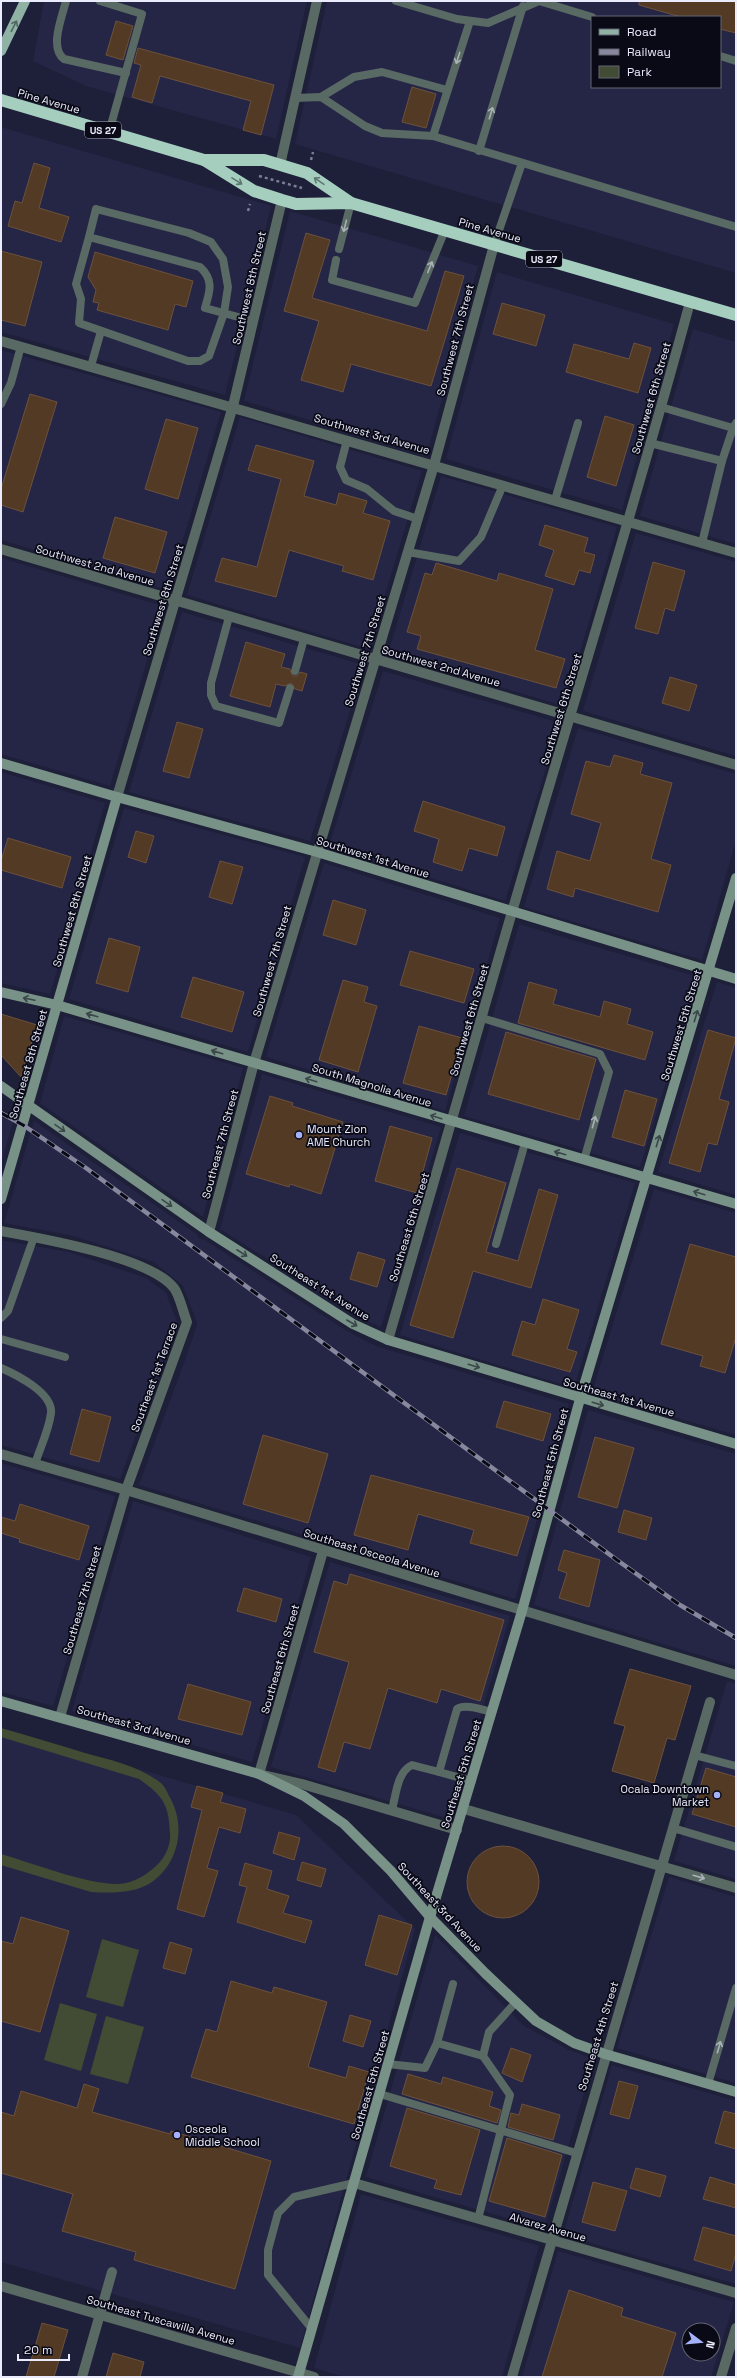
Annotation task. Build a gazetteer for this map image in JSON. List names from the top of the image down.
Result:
{
  "streets": {
    "highway": ["Pine Avenue", "US 27"],
    "street": [
      "Southwest 8th Street",
      "Southwest 7th Street",
      "Southwest 6th Street",
      "Southwest 3rd Avenue",
      "Southwest 2nd Avenue",
      "Southwest 1st Avenue",
      "Southwest 5th Street",
      "Southeast 8th Street",
      "South Magnolia Avenue",
      "Southeast 7th Street",
      "Southeast 6th Street",
      "Southeast 1st Avenue",
      "Southeast 1st Terrace",
      "Southeast 5th Street",
      "Southeast Osceola Avenue",
      "Southeast 3rd Avenue",
      "Southeast 4th Street",
      "Alvarez Avenue",
      "Southeast Tuscawilla Avenue"
    ]
  },
  "crossings": [
    ["Pine Avenue", "Southwest 8th Street"],
    ["Pine Avenue", "Southwest 7th Street"],
    ["Pine Avenue", "Southwest 6th Street"],
    ["Southwest 8th Street", "Southwest 3rd Avenue"],
    ["Southwest 8th Street", "Southwest 2nd Avenue"],
    ["Southwest 8th Street", "Southwest 1st Avenue"],
    ["Southwest 8th Street", "Southeast 8th Street"],
    ["Southwest 8th Street", "South Magnolia Avenue"],
    ["Southwest 7th Street", "Southwest 3rd Avenue"],
    ["Southwest 7th Street", "Southwest 2nd Avenue"],
    ["Southwest 7th Street", "Southwest 1st Avenue"],
    ["Southwest 7th Street", "South Magnolia Avenue"],
    ["Southwest 7th Street", "Southeast 7th Street"],
    ["Southwest 6th Street", "Southwest 3rd Avenue"],
    ["Southwest 6th Street", "Southwest 2nd Avenue"],
    ["Southwest 6th Street", "Southwest 1st Avenue"],
    ["Southwest 6th Street", "South Magnolia Avenue"],
    ["Southwest 6th Street", "Southeast 6th Street"],
    ["Southwest 1st Avenue", "Southwest 5th Street"],
    ["Southwest 5th Street", "South Magnolia Avenue"],
    ["Southwest 5th Street", "Southeast 5th Street"],
    ["Southeast 8th Street", "South Magnolia Avenue"],
    ["Southeast 8th Street", "Southeast 1st Avenue"],
    ["South Magnolia Avenue", "Southeast 7th Street"],
    ["South Magnolia Avenue", "Southeast 6th Street"],
    ["South Magnolia Avenue", "Southeast 5th Street"],
    ["Southeast 7th Street", "Southeast 1st Avenue"],
    ["Southeast 7th Street", "Southeast 1st Terrace"],
    ["Southeast 7th Street", "Southeast Osceola Avenue"],
    ["Southeast 7th Street", "Southeast 3rd Avenue"],
    ["Southeast 6th Street", "Southeast 1st Avenue"],
    ["Southeast 6th Street", "Southeast Osceola Avenue"],
    ["Southeast 6th Street", "Southeast 3rd Avenue"],
    ["Southeast 1st Avenue", "Southeast 5th Street"],
    ["Southeast 1st Terrace", "Southeast Osceola Avenue"],
    ["Southeast 5th Street", "Southeast Osceola Avenue"],
    ["Southeast 5th Street", "Southeast 3rd Avenue"],
    ["Southeast 5th Street", "Alvarez Avenue"],
    ["Southeast 5th Street", "Southeast Tuscawilla Avenue"],
    ["Southeast 3rd Avenue", "Southeast 4th Street"],
    ["Southeast 4th Street", "Alvarez Avenue"]
  ],
  "one_way": ["Southwest 5th Street", "South Magnolia Avenue", "Southeast 1st Avenue"],
  "places": ["Mount Zion AME Church", "Ocala Downtown Market", "Osceola Middle School"],
  "legend": ["Road", "Railway", "Park"],
  "scale_bar": "20 m",
  "north": "right"
}
